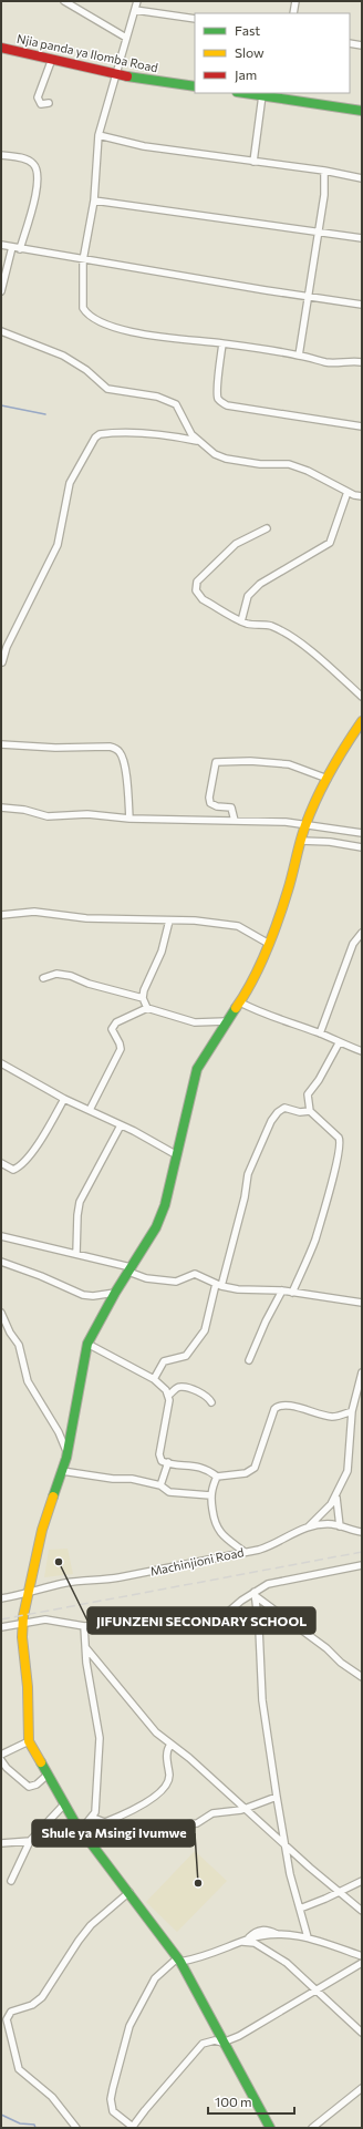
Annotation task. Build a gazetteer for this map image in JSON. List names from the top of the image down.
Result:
{
  "streets": {
    "street": ["Njia panda ya Ilomba Road", "Machinjioni Road"]
  },
  "places": ["JIFUNZENI SECONDARY SCHOOL", "Shule ya Msingi Ivumwe"],
  "legend": ["Fast", "Slow", "Jam"],
  "scale_bar": "100 m"
}
